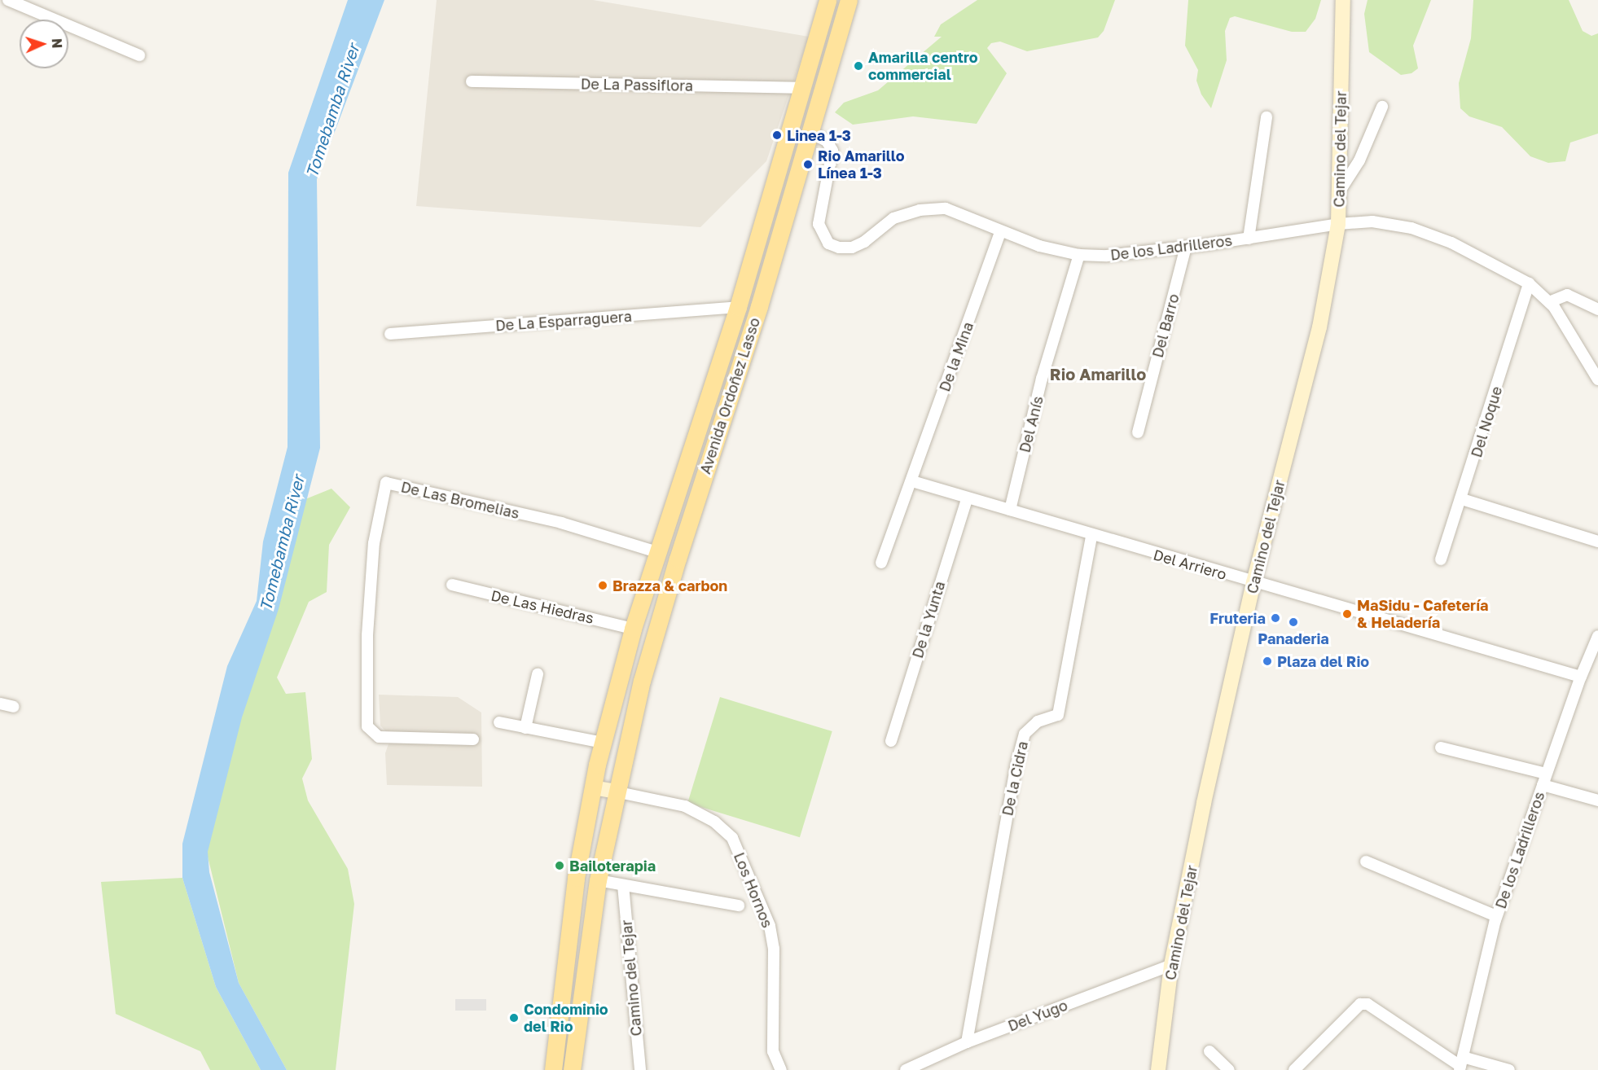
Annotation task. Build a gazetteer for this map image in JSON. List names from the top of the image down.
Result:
{
  "streets": {
    "main road": ["Avenida Ordoñez Lasso"],
    "street": [
      "De La Passiflora",
      "Camino del Tejar",
      "De los Ladrilleros",
      "De La Esparraguera",
      "Del Barro",
      "De la Mina",
      "Del Noque",
      "Del Anís",
      "De Las Bromelias",
      "Del Arriero",
      "De Las Hiedras",
      "De la Yunta",
      "De la Cidra",
      "Los Hornos",
      "Del Yugo"
    ]
  },
  "crossings": [
    ["De La Passiflora", "Avenida Ordoñez Lasso"],
    ["Camino del Tejar", "De los Ladrilleros"],
    ["Camino del Tejar", "Del Arriero"],
    ["Camino del Tejar", "Del Yugo"],
    ["De los Ladrilleros", "Del Barro"],
    ["De los Ladrilleros", "De la Mina"],
    ["De los Ladrilleros", "Avenida Ordoñez Lasso"],
    ["De los Ladrilleros", "Del Noque"],
    ["De los Ladrilleros", "Del Anís"],
    ["De los Ladrilleros", "Del Arriero"],
    ["De La Esparraguera", "Avenida Ordoñez Lasso"],
    ["De la Mina", "Del Arriero"],
    ["Avenida Ordoñez Lasso", "De Las Bromelias"],
    ["Avenida Ordoñez Lasso", "De Las Hiedras"],
    ["Avenida Ordoñez Lasso", "Los Hornos"],
    ["Del Anís", "Del Arriero"],
    ["Del Arriero", "De la Yunta"],
    ["Del Arriero", "De la Cidra"],
    ["De la Cidra", "Del Yugo"]
  ],
  "districts": ["Rio Amarillo"],
  "water": ["Tomebamba River"],
  "places": [
    "Amarilla centro commercial",
    "Linea 1-3",
    "Rio Amarillo Línea 1-3",
    "Brazza & carbon",
    "MaSidu - Cafetería & Heladería",
    "Fruteria",
    "Panaderia",
    "Plaza del Rio",
    "Bailoterapia",
    "Condominio del Rio"
  ],
  "north": "right"
}
